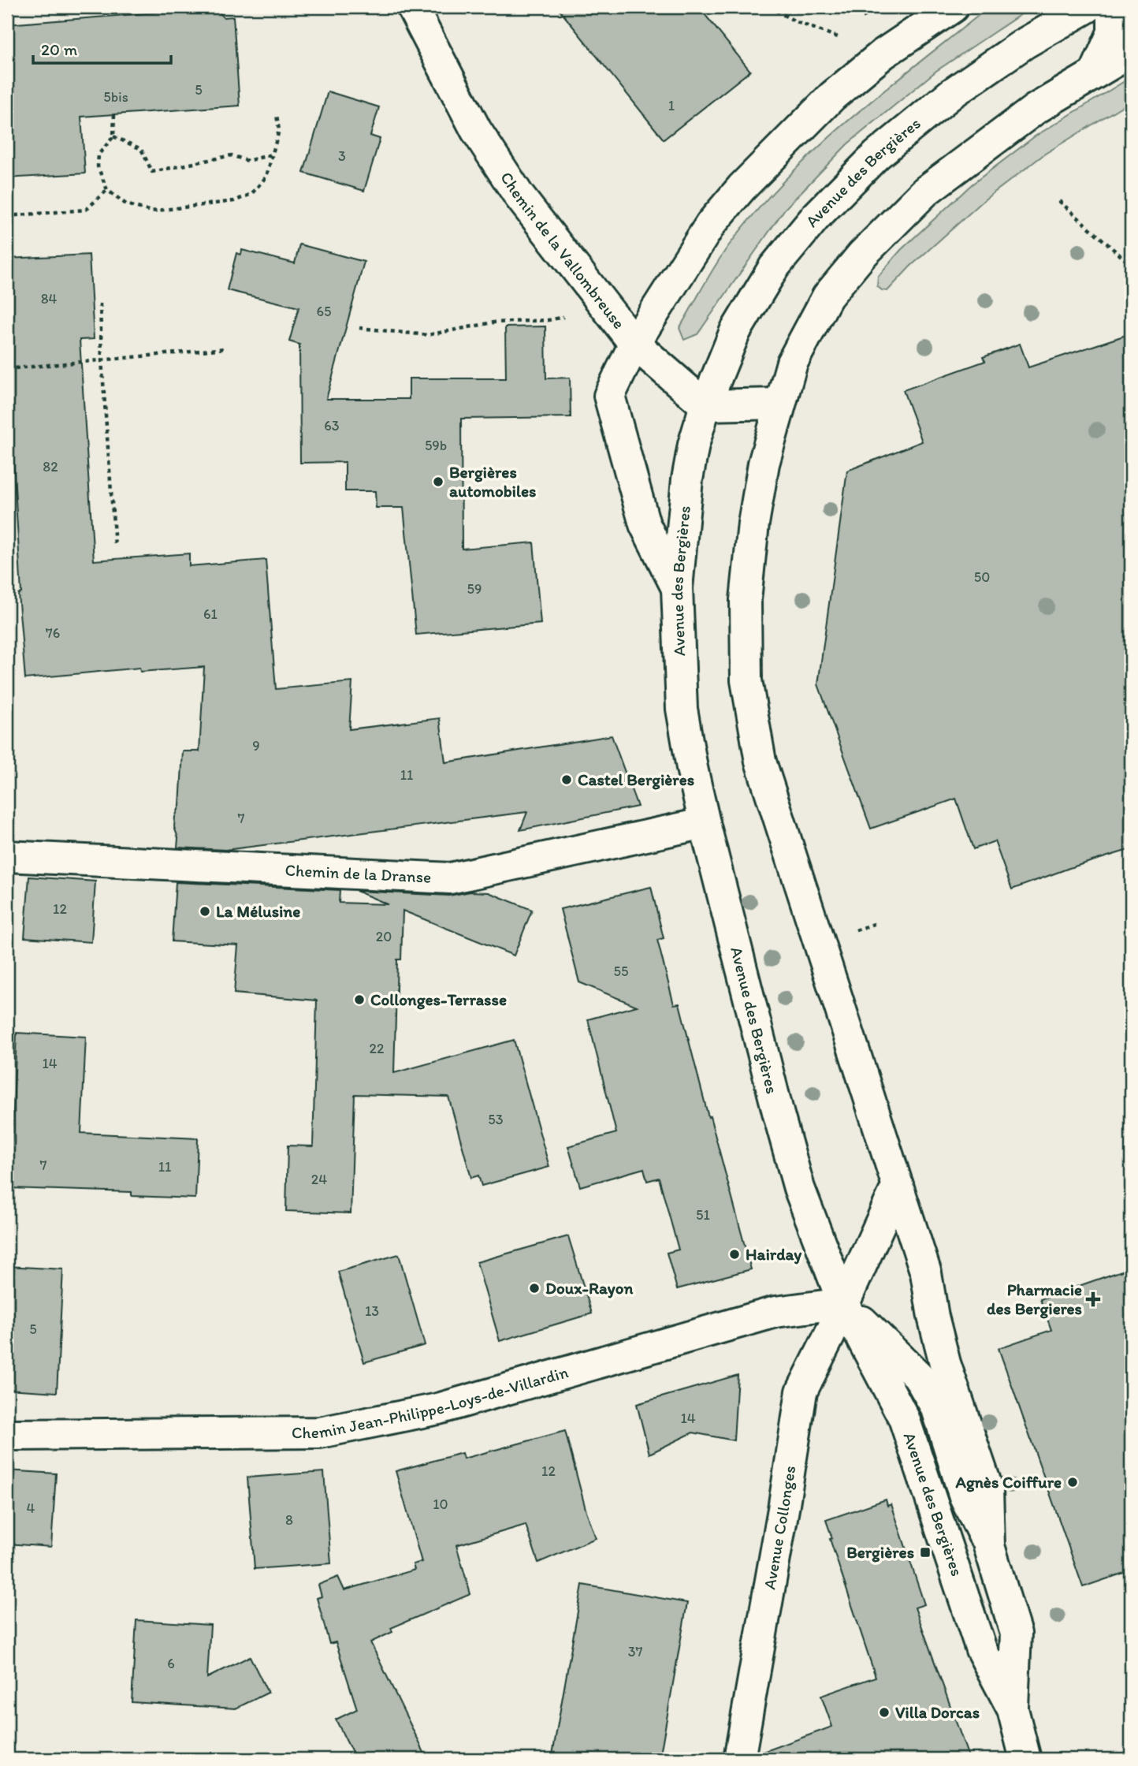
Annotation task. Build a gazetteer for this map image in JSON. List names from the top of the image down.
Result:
{
  "streets": {
    "street": [
      "Avenue des Bergières",
      "Chemin de la Vallombreuse",
      "Chemin de la Dranse",
      "Chemin Jean-Philippe-Loys-de-Villardin",
      "Avenue Collonges"
    ]
  },
  "crossings": [
    ["Avenue des Bergières", "Chemin de la Vallombreuse"],
    ["Avenue des Bergières", "Chemin de la Dranse"],
    ["Avenue des Bergières", "Chemin Jean-Philippe-Loys-de-Villardin"],
    ["Avenue des Bergières", "Avenue Collonges"],
    ["Chemin Jean-Philippe-Loys-de-Villardin", "Avenue Collonges"]
  ],
  "places": {
    "other": [
      "Bergières automobiles",
      "Castel Bergières",
      "La Mélusine",
      "Collonges-Terrasse",
      "Hairday",
      "Doux-Rayon",
      "Agnès Coiffure",
      "Villa Dorcas"
    ],
    "health": ["Pharmacie des Bergieres"],
    "transit": ["Bergières"]
  },
  "house_numbers": [
    "5",
    "5bis",
    "1",
    "3",
    "84",
    "65",
    "63",
    "59b",
    "82",
    "50",
    "59",
    "61",
    "76",
    "9",
    "11",
    "7",
    "12",
    "20",
    "55",
    "22",
    "14",
    "53",
    "7",
    "11",
    "24",
    "51",
    "13",
    "5",
    "14",
    "12",
    "10",
    "4",
    "8",
    "37",
    "6"
  ],
  "scale_bar": "20 m"
}
